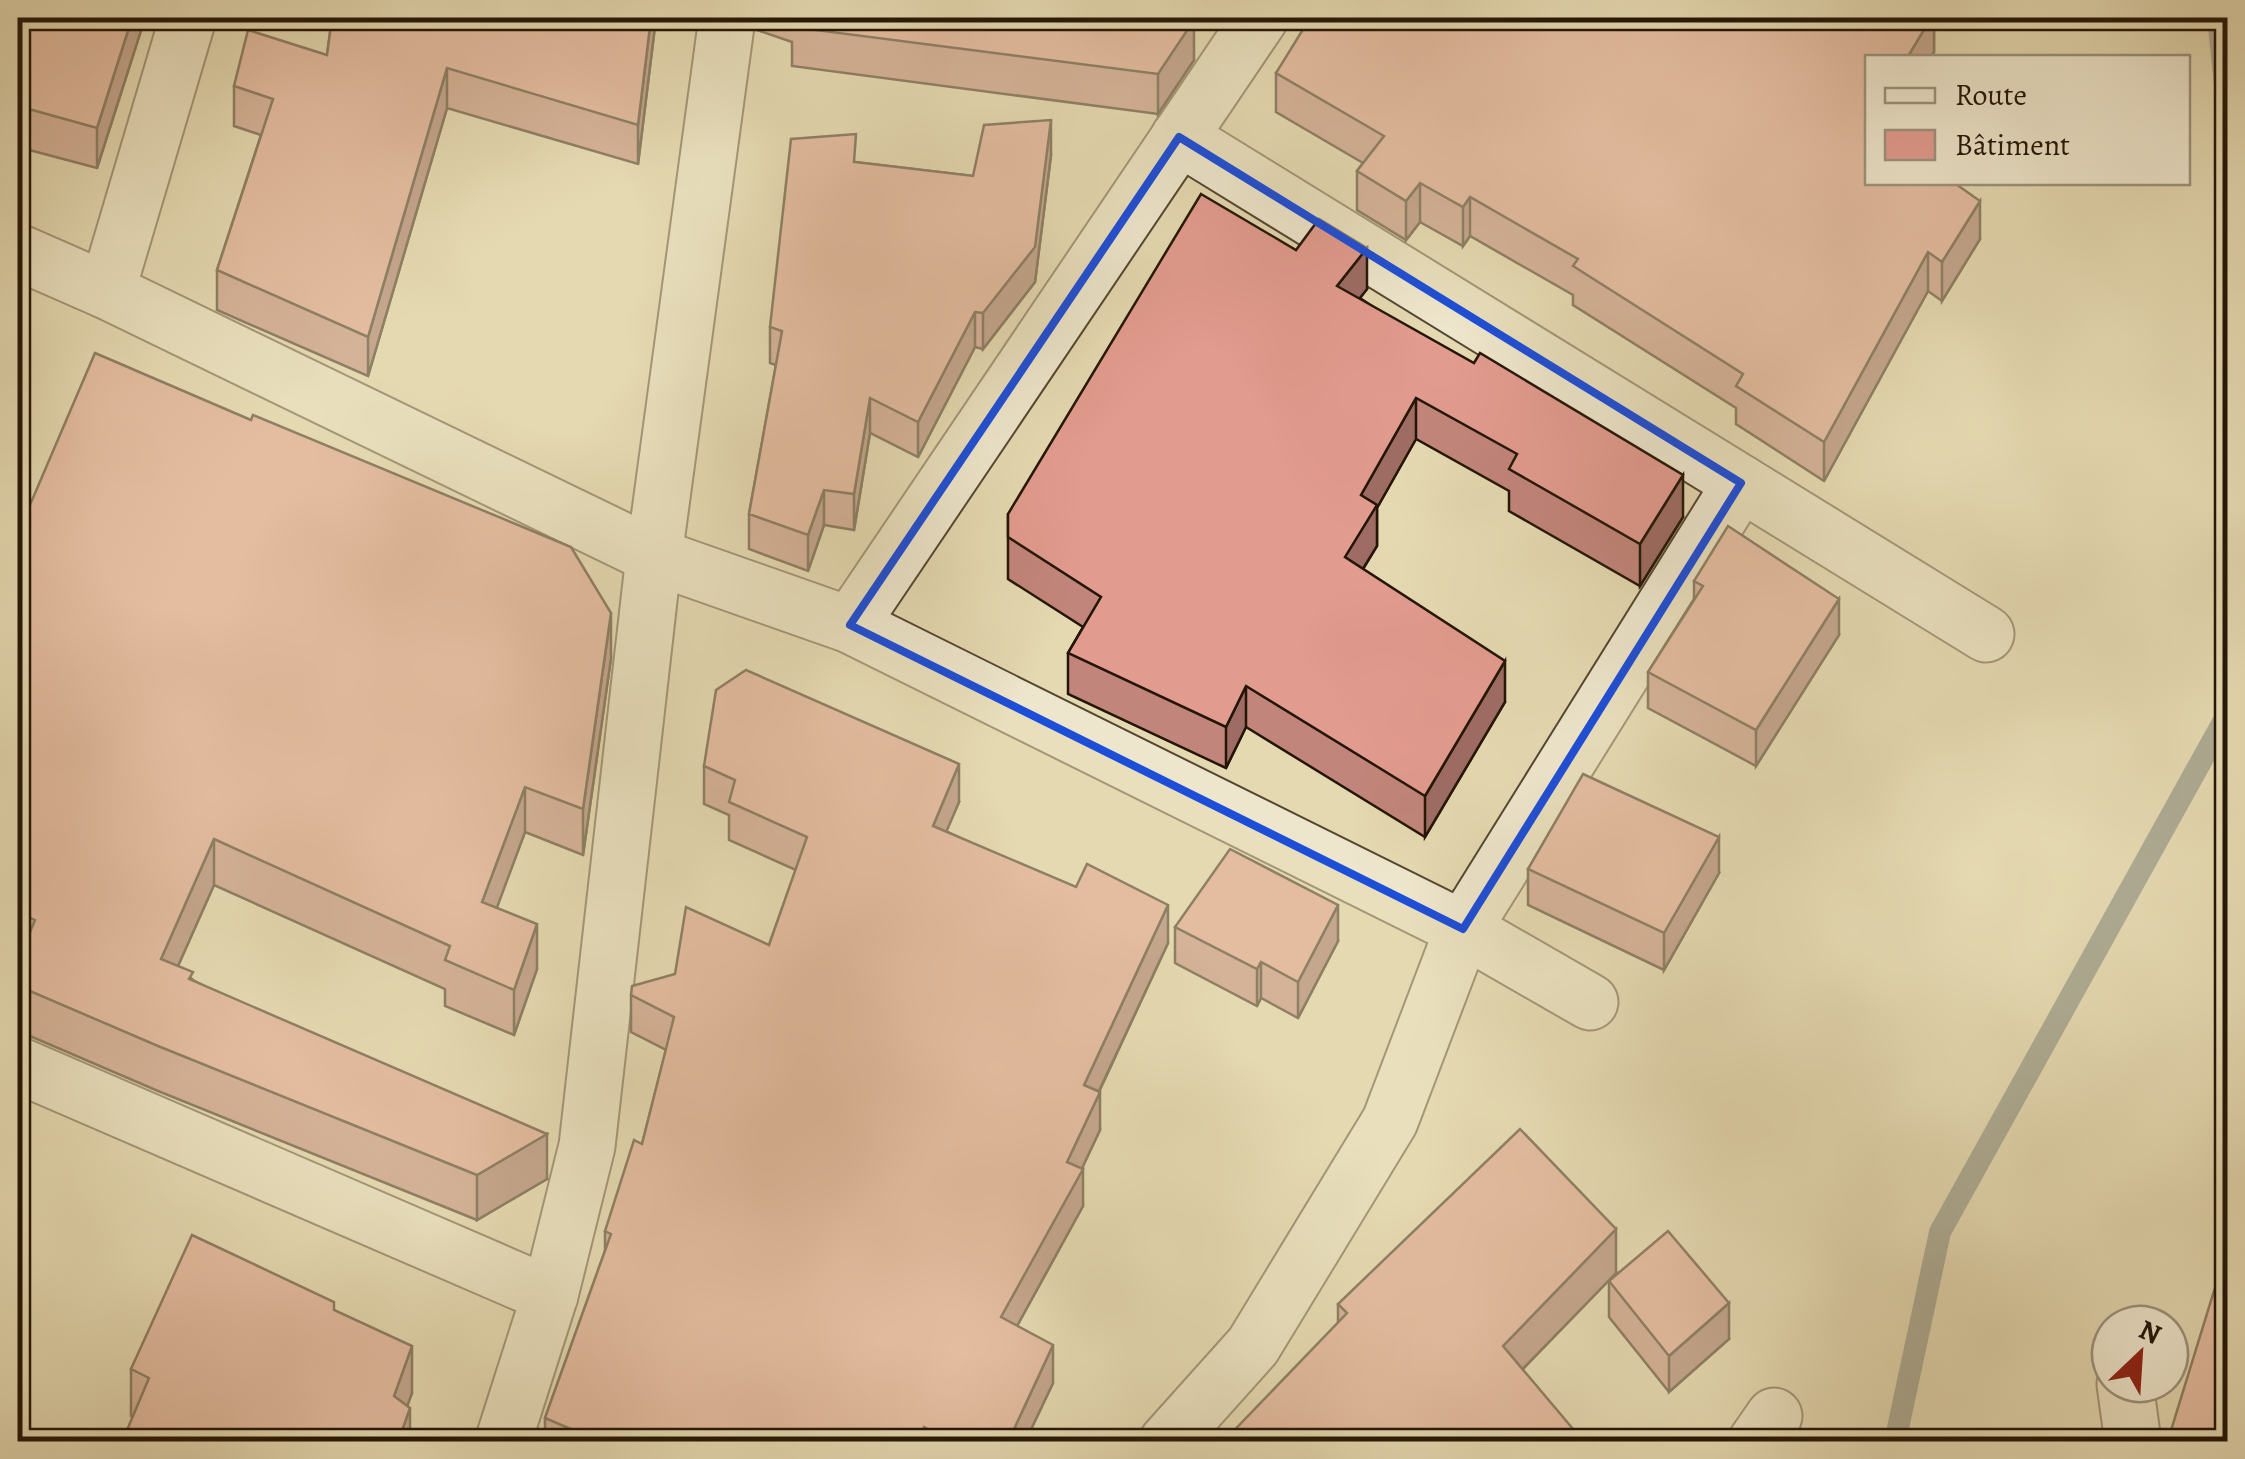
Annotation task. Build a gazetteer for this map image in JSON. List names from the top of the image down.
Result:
{
  "legend": ["Route", "Bâtiment"],
  "north": "top right"
}
